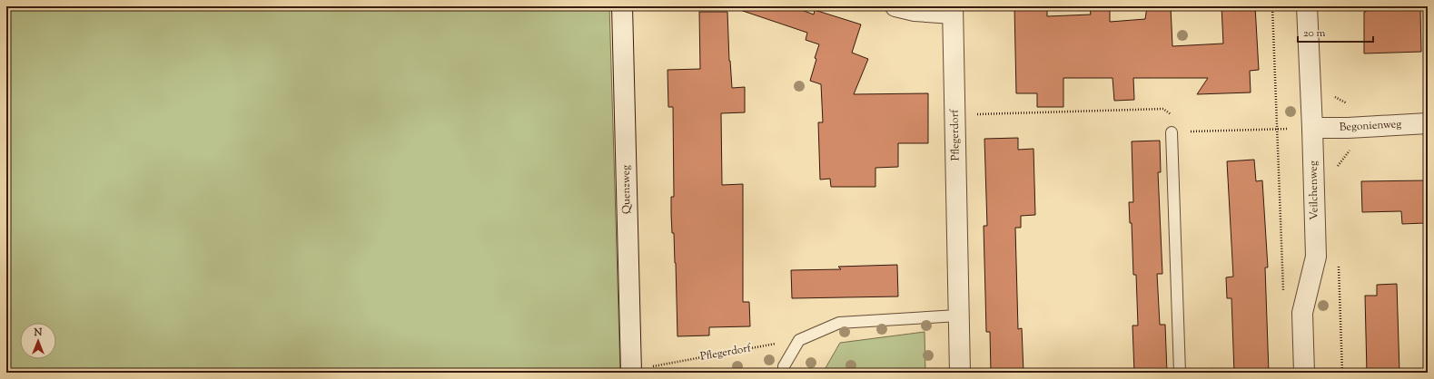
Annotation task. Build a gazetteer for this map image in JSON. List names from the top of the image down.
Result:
{
  "streets": {
    "street": [
      "Begonienweg",
      "Pflegerdorf",
      "Quenzweg",
      "Veilchenweg"
    ]
  },
  "crossings": [
    ["Begonienweg", "Veilchenweg"],
    ["Pflegerdorf", "Quenzweg"]
  ],
  "scale_bar": "20 m",
  "north": "top"
}
